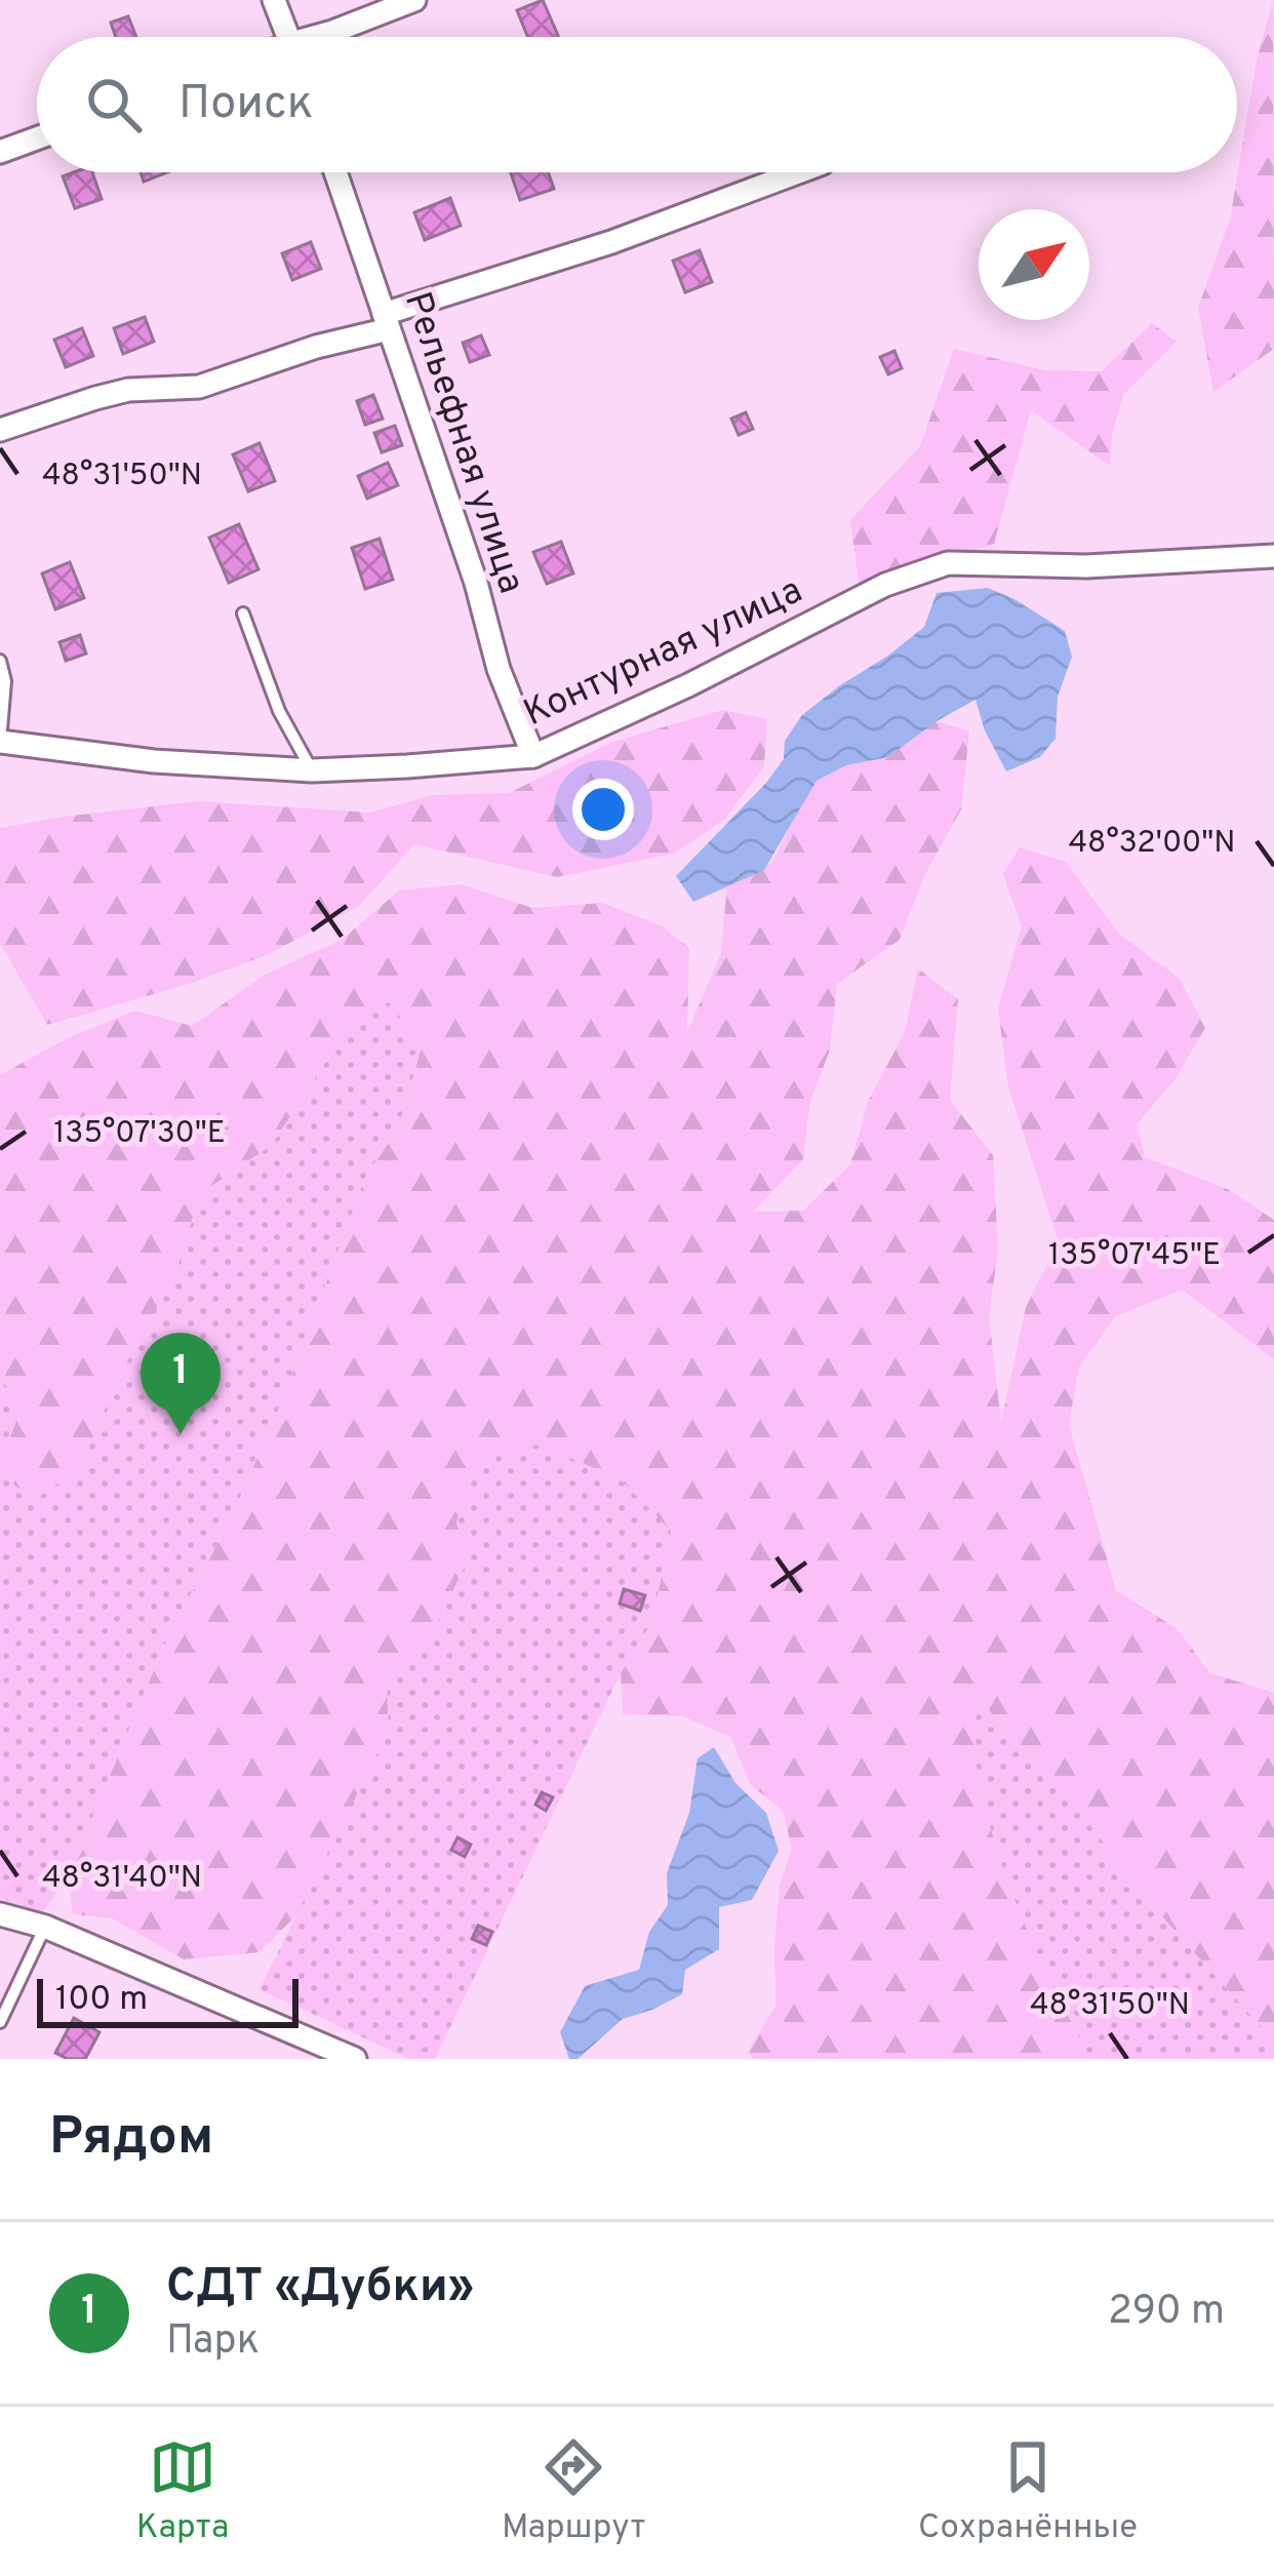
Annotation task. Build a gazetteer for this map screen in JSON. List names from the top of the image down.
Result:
{
  "streets": {
    "street": ["Рельефная улица", "Контурная улица"]
  },
  "crossings": [
    ["Рельефная улица", "Контурная улица"]
  ],
  "scale_bar": "100 m",
  "north": "top right",
  "page": {
    "search": "Поиск",
    "pins": "1",
    "scale": "100 m",
    "heading": "Рядом",
    "list": [
      {
        "mark": "1",
        "name": "СДТ «Дубки»",
        "note": "Парк",
        "value": "290 m"
      }
    ],
    "nav": ["Карта", "Маршрут", "Сохранённые"]
  },
  "coordinates": [
    "48°31'50\"N",
    "48°32'00\"N",
    "135°07'30\"E",
    "135°07'45\"E",
    "48°31'40\"N"
  ]
}
